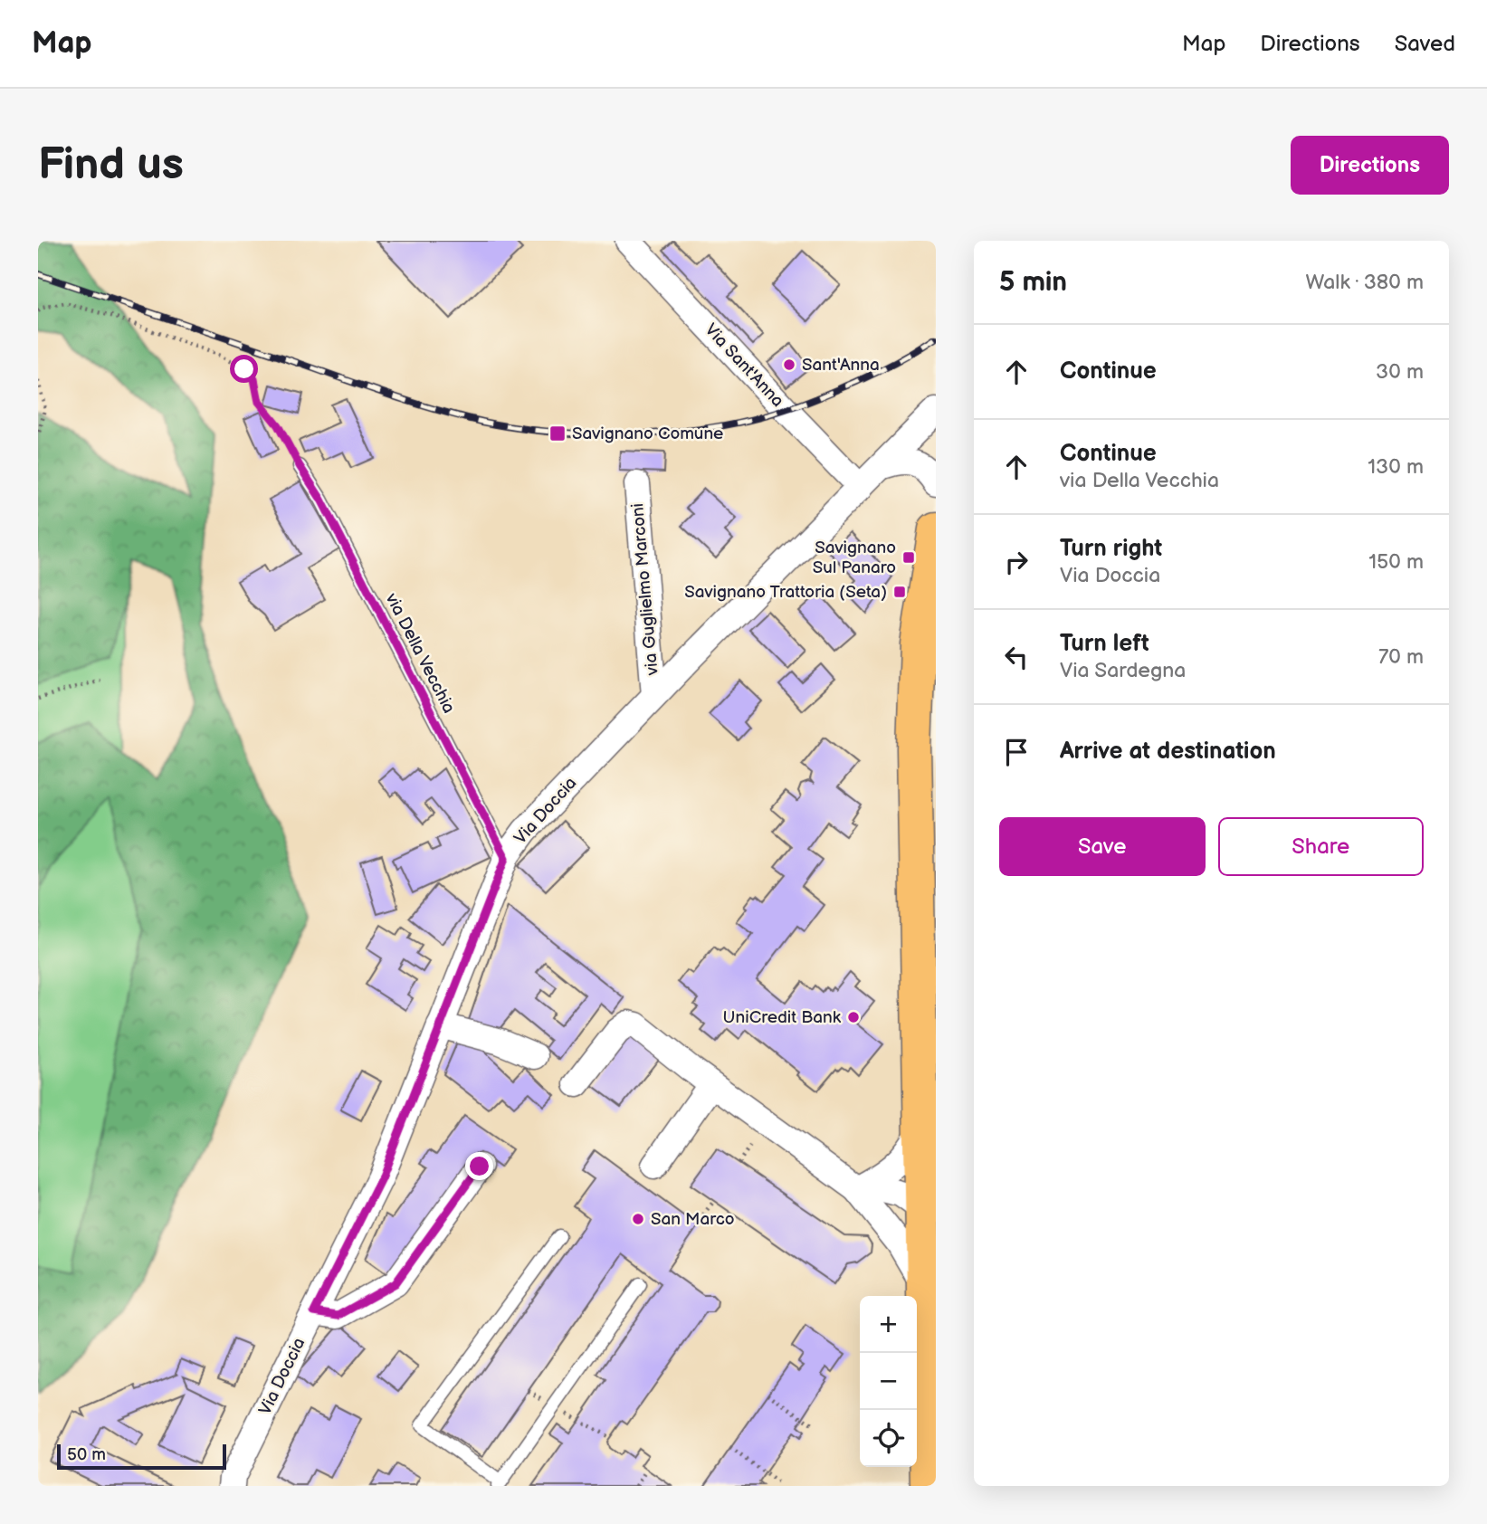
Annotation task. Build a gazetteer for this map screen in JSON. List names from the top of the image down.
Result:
{
  "streets": {
    "street": ["Via Sant'Anna", "via Guglielmo Marconi", "Via Doccia"],
    "lane": ["via Della Vecchia"]
  },
  "crossings": [
    ["Via Sant'Anna", "Via Doccia"],
    ["via Guglielmo Marconi", "Via Doccia"],
    ["via Della Vecchia", "Via Doccia"]
  ],
  "places": {
    "other": ["Sant'Anna", "UniCredit Bank", "San Marco"],
    "transit": ["Savignano Comune", "Savignano Sul Panaro", "Savignano Trattoria (Seta)"]
  },
  "scale_bar": "50 m",
  "page": {
    "header": "Map",
    "nav": ["Map", "Directions", "Saved"],
    "buttons": [
      "Directions",
      ["Save", "Share"]
    ],
    "title": "Find us",
    "heading": ["5 min", "Walk · 380 m"],
    "list": [
      ["Continue", "30 m"],
      ["Continue", "via Della Vecchia", "130 m"],
      ["Turn right", "Via Doccia", "150 m"],
      ["Turn left", "Via Sardegna", "70 m"],
      "Arrive at destination"
    ],
    "map_buttons": ["+", "−"],
    "scale": "50 m"
  }
}
